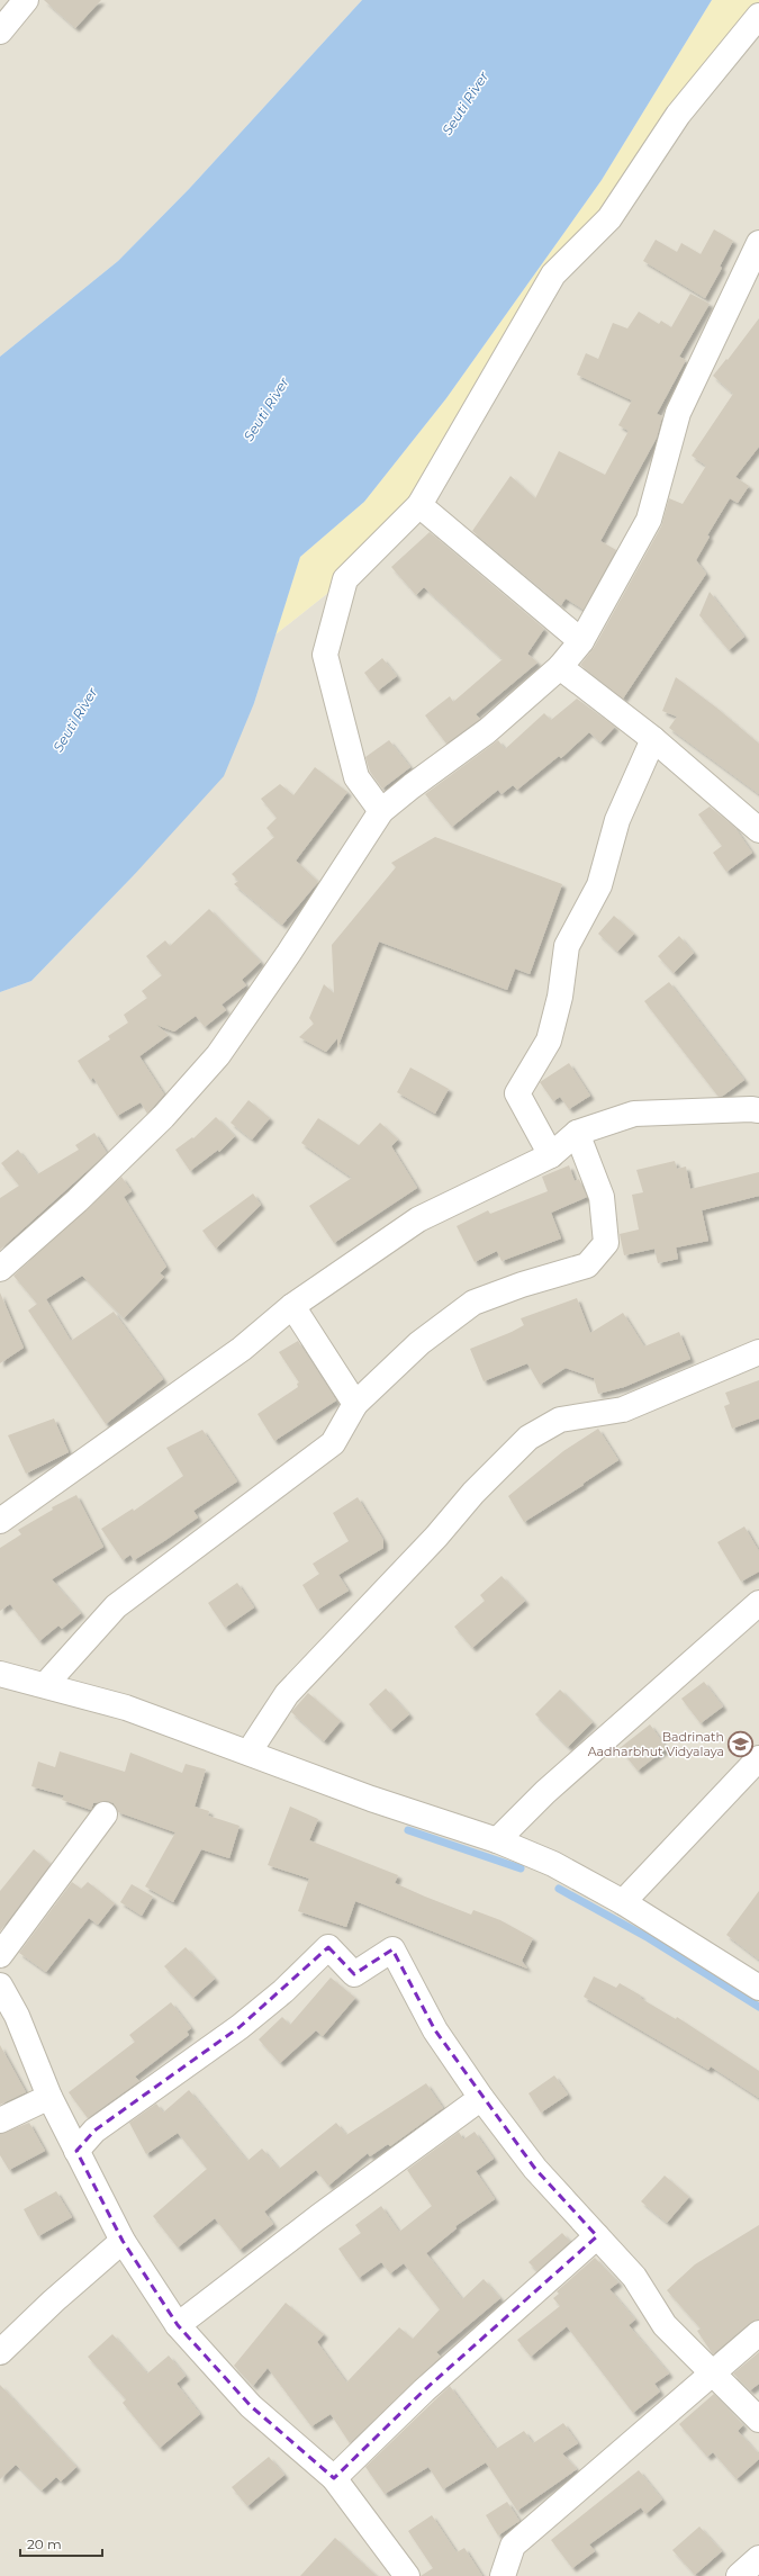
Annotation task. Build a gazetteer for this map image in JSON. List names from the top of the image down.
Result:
{
  "water": ["Seuti River"],
  "places": {
    "school or university": ["Badrinath Aadharbhut Vidyalaya"]
  },
  "scale_bar": "20 m"
}
